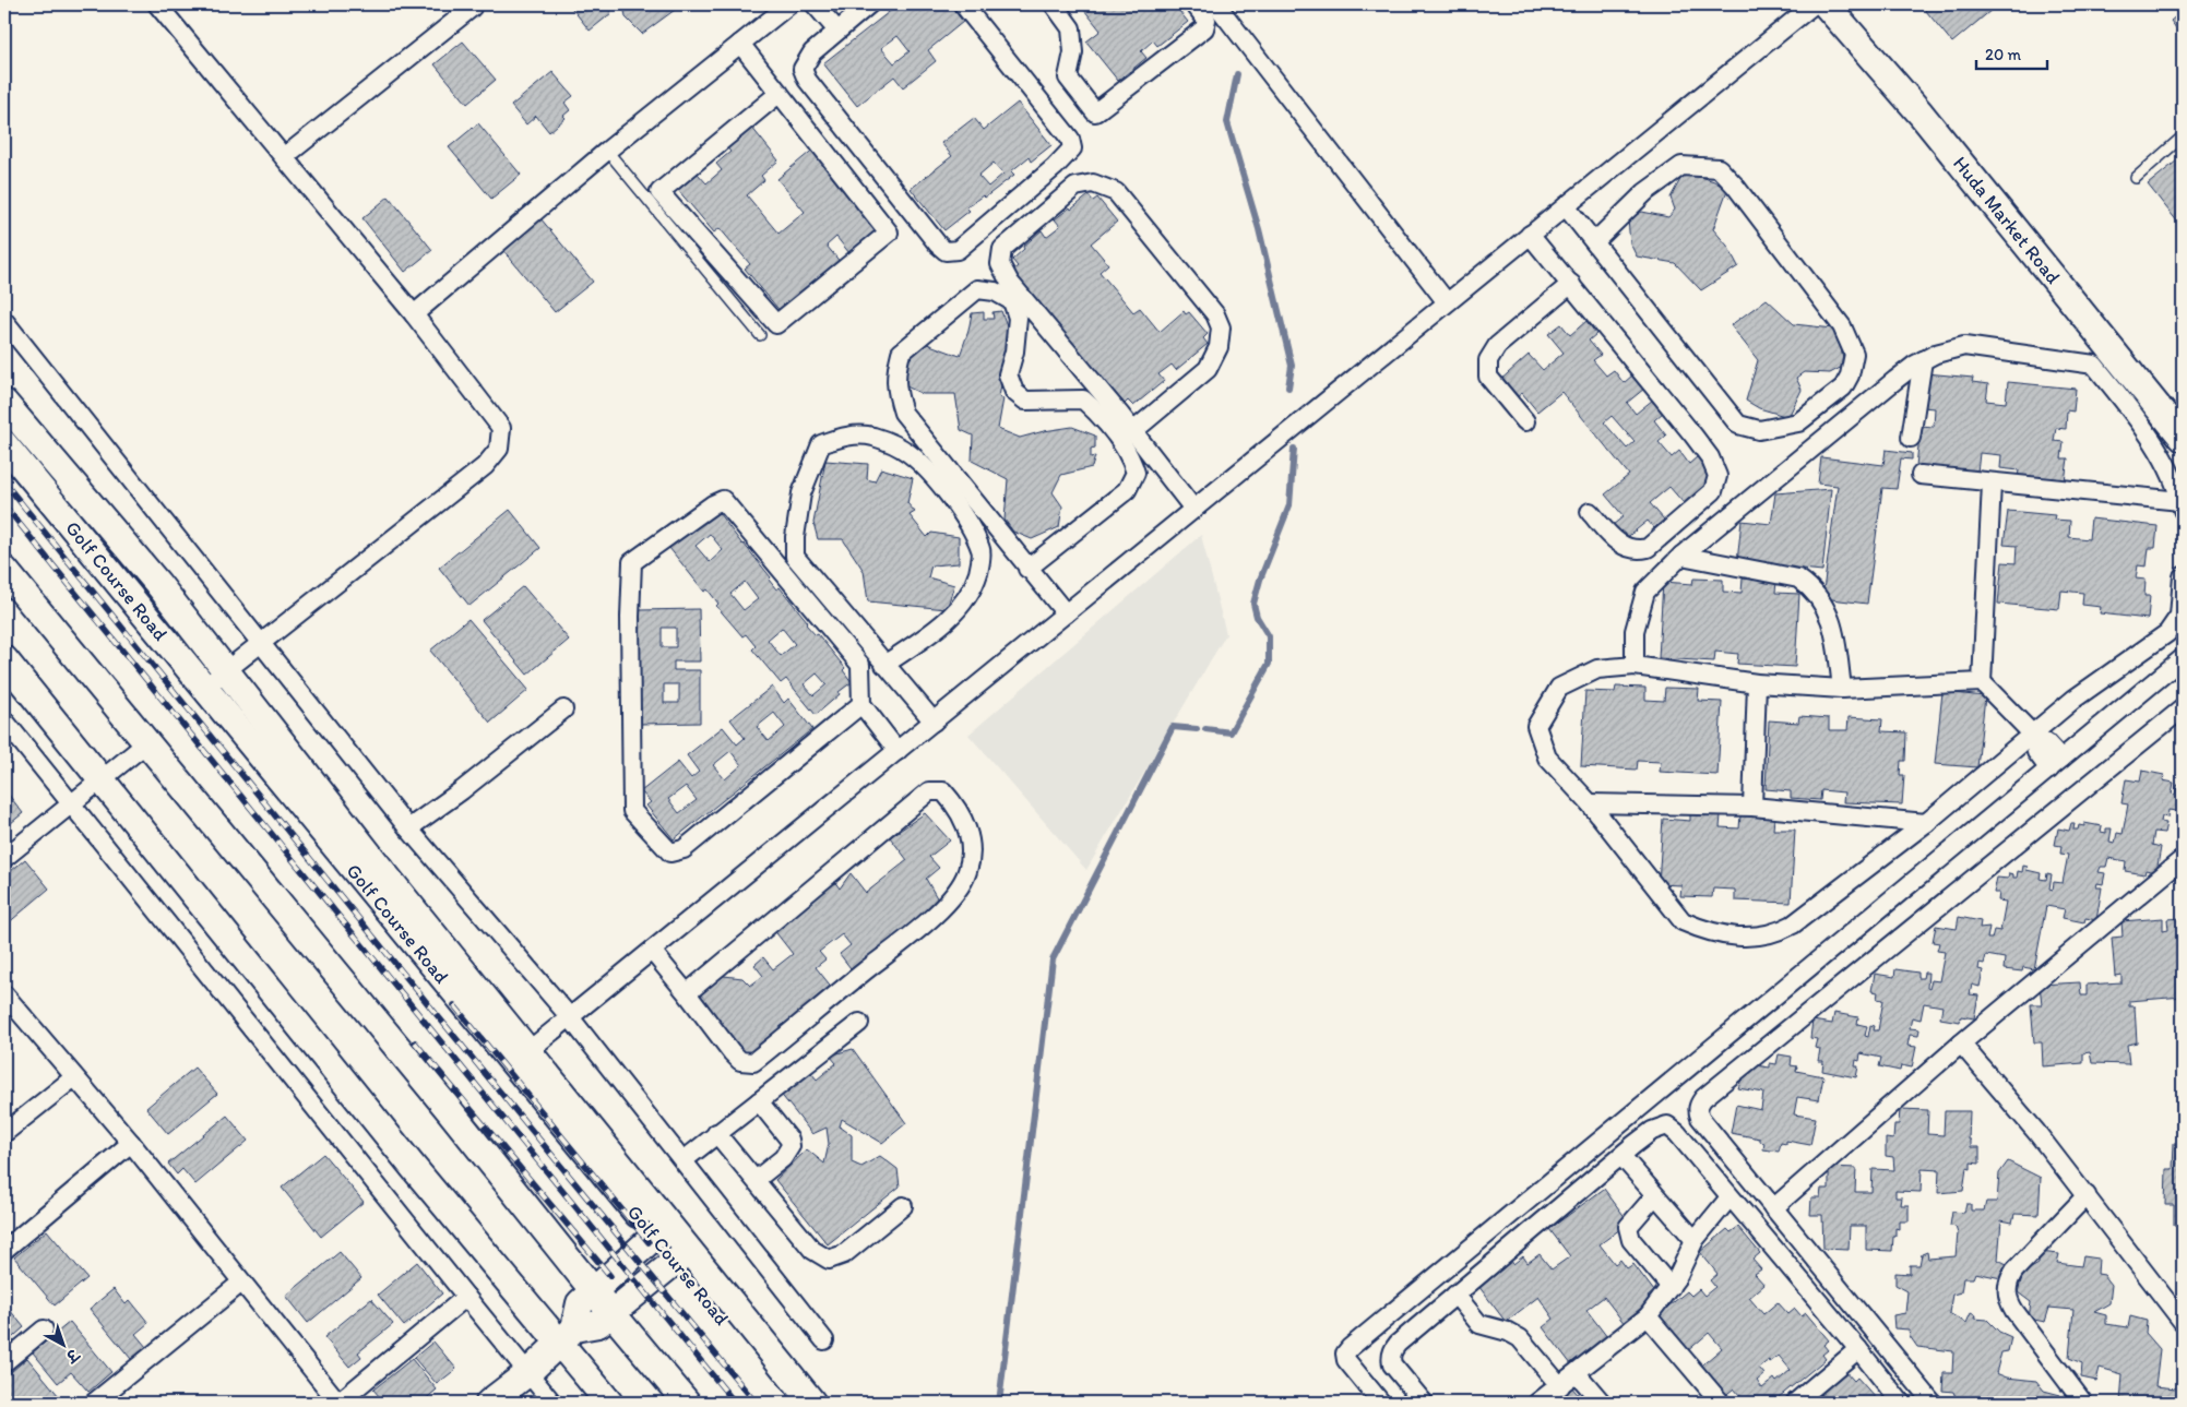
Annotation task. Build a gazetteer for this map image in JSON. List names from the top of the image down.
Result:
{
  "streets": {
    "street": ["Huda Market Road", "Golf Course Road"]
  },
  "scale_bar": "20 m",
  "north": "bottom right"
}
